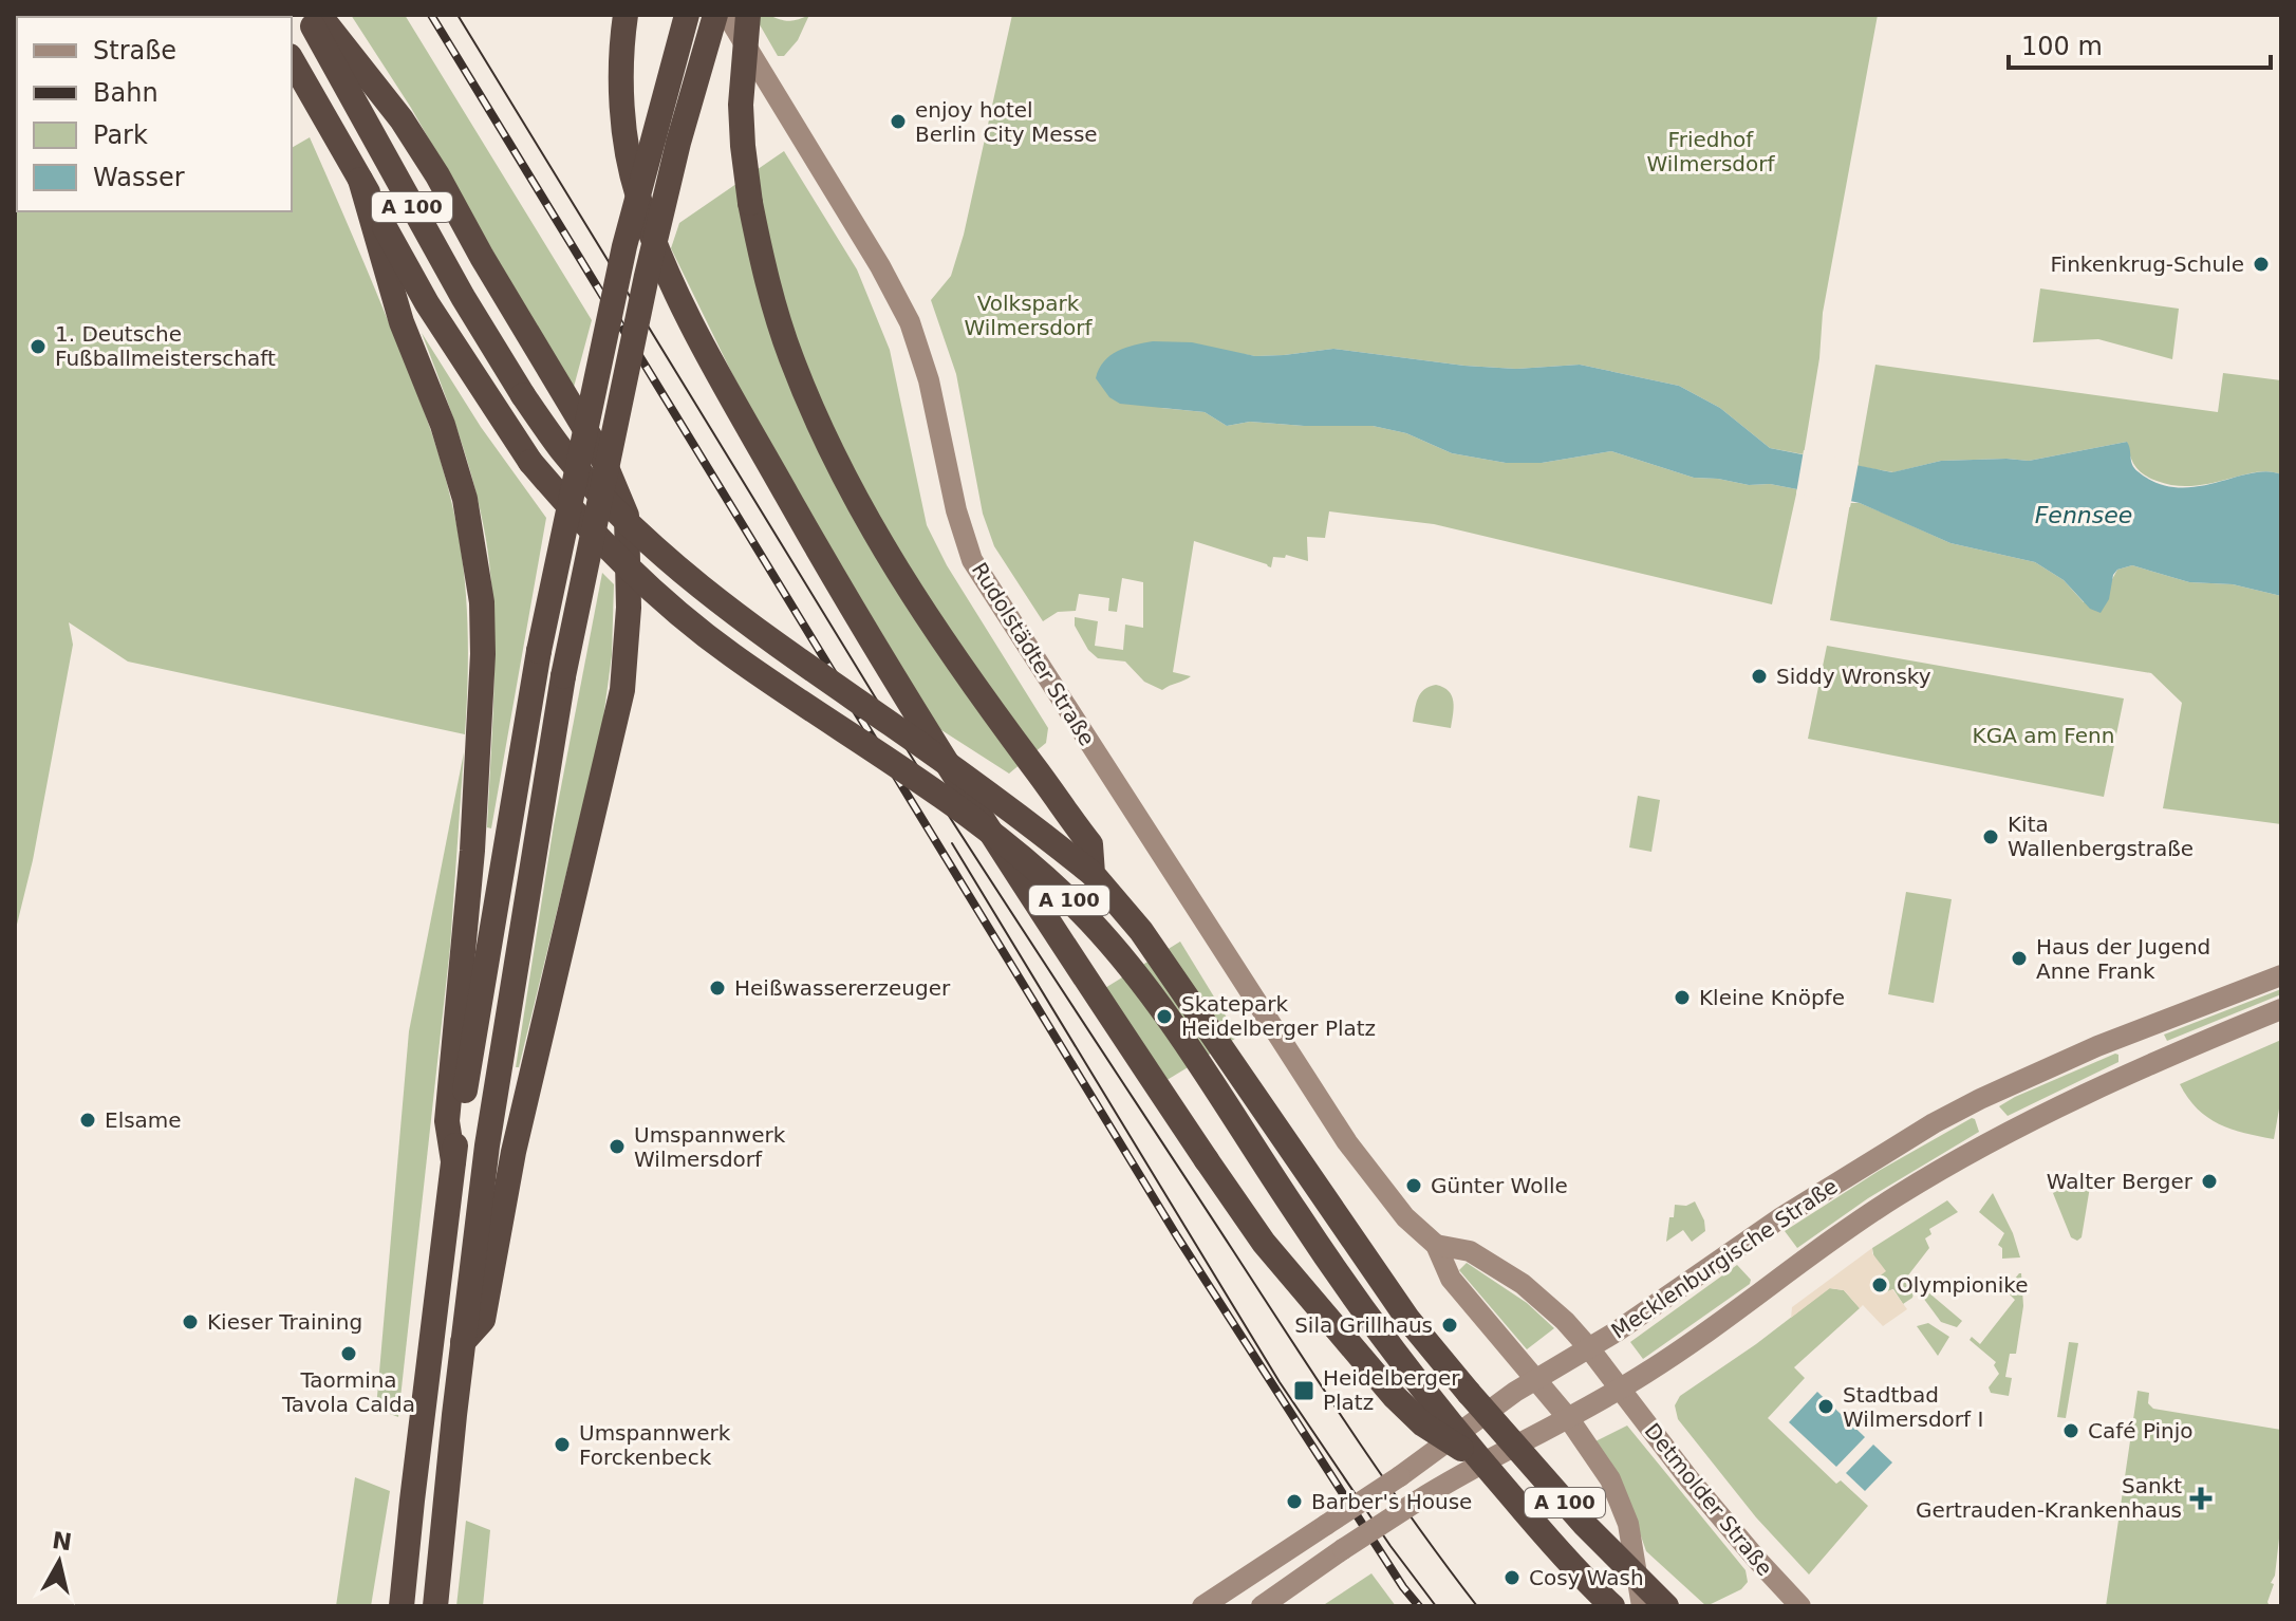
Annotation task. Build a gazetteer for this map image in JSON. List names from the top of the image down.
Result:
{
  "streets": {
    "highway": ["A 100"],
    "main road": ["Rudolstädter Straße", "Mecklenburgische Straße", "Detmolder Straße"]
  },
  "crossings": [
    ["Rudolstädter Straße", "Mecklenburgische Straße"],
    ["Rudolstädter Straße", "Detmolder Straße"],
    ["Mecklenburgische Straße", "Detmolder Straße"]
  ],
  "water": ["Fennsee"],
  "parks": ["Friedhof Wilmersdorf", "Volkspark Wilmersdorf", "KGA am Fenn"],
  "places": {
    "other": [
      "enjoy hotel Berlin City Messe",
      "Finkenkrug-Schule",
      "1. Deutsche Fußballmeisterschaft",
      "Siddy Wronsky",
      "Kita Wallenbergstraße",
      "Haus der Jugend Anne Frank",
      "Heißwassererzeuger",
      "Kleine Knöpfe",
      "Skatepark Heidelberger Platz",
      "Elsame",
      "Umspannwerk Wilmersdorf",
      "Walter Berger",
      "Günter Wolle",
      "Olympionike",
      "Kieser Training",
      "Sila Grillhaus",
      "Taormina Tavola Calda",
      "Stadtbad Wilmersdorf I",
      "Café Pinjo",
      "Umspannwerk Forckenbeck",
      "Barber's House",
      "Cosy Wash"
    ],
    "transit": ["Heidelberger Platz"],
    "health": ["Sankt Gertrauden-Krankenhaus"]
  },
  "legend": [
    "Straße",
    "Bahn",
    "Park",
    "Wasser"
  ],
  "scale_bar": "100 m",
  "north": "top"
}
